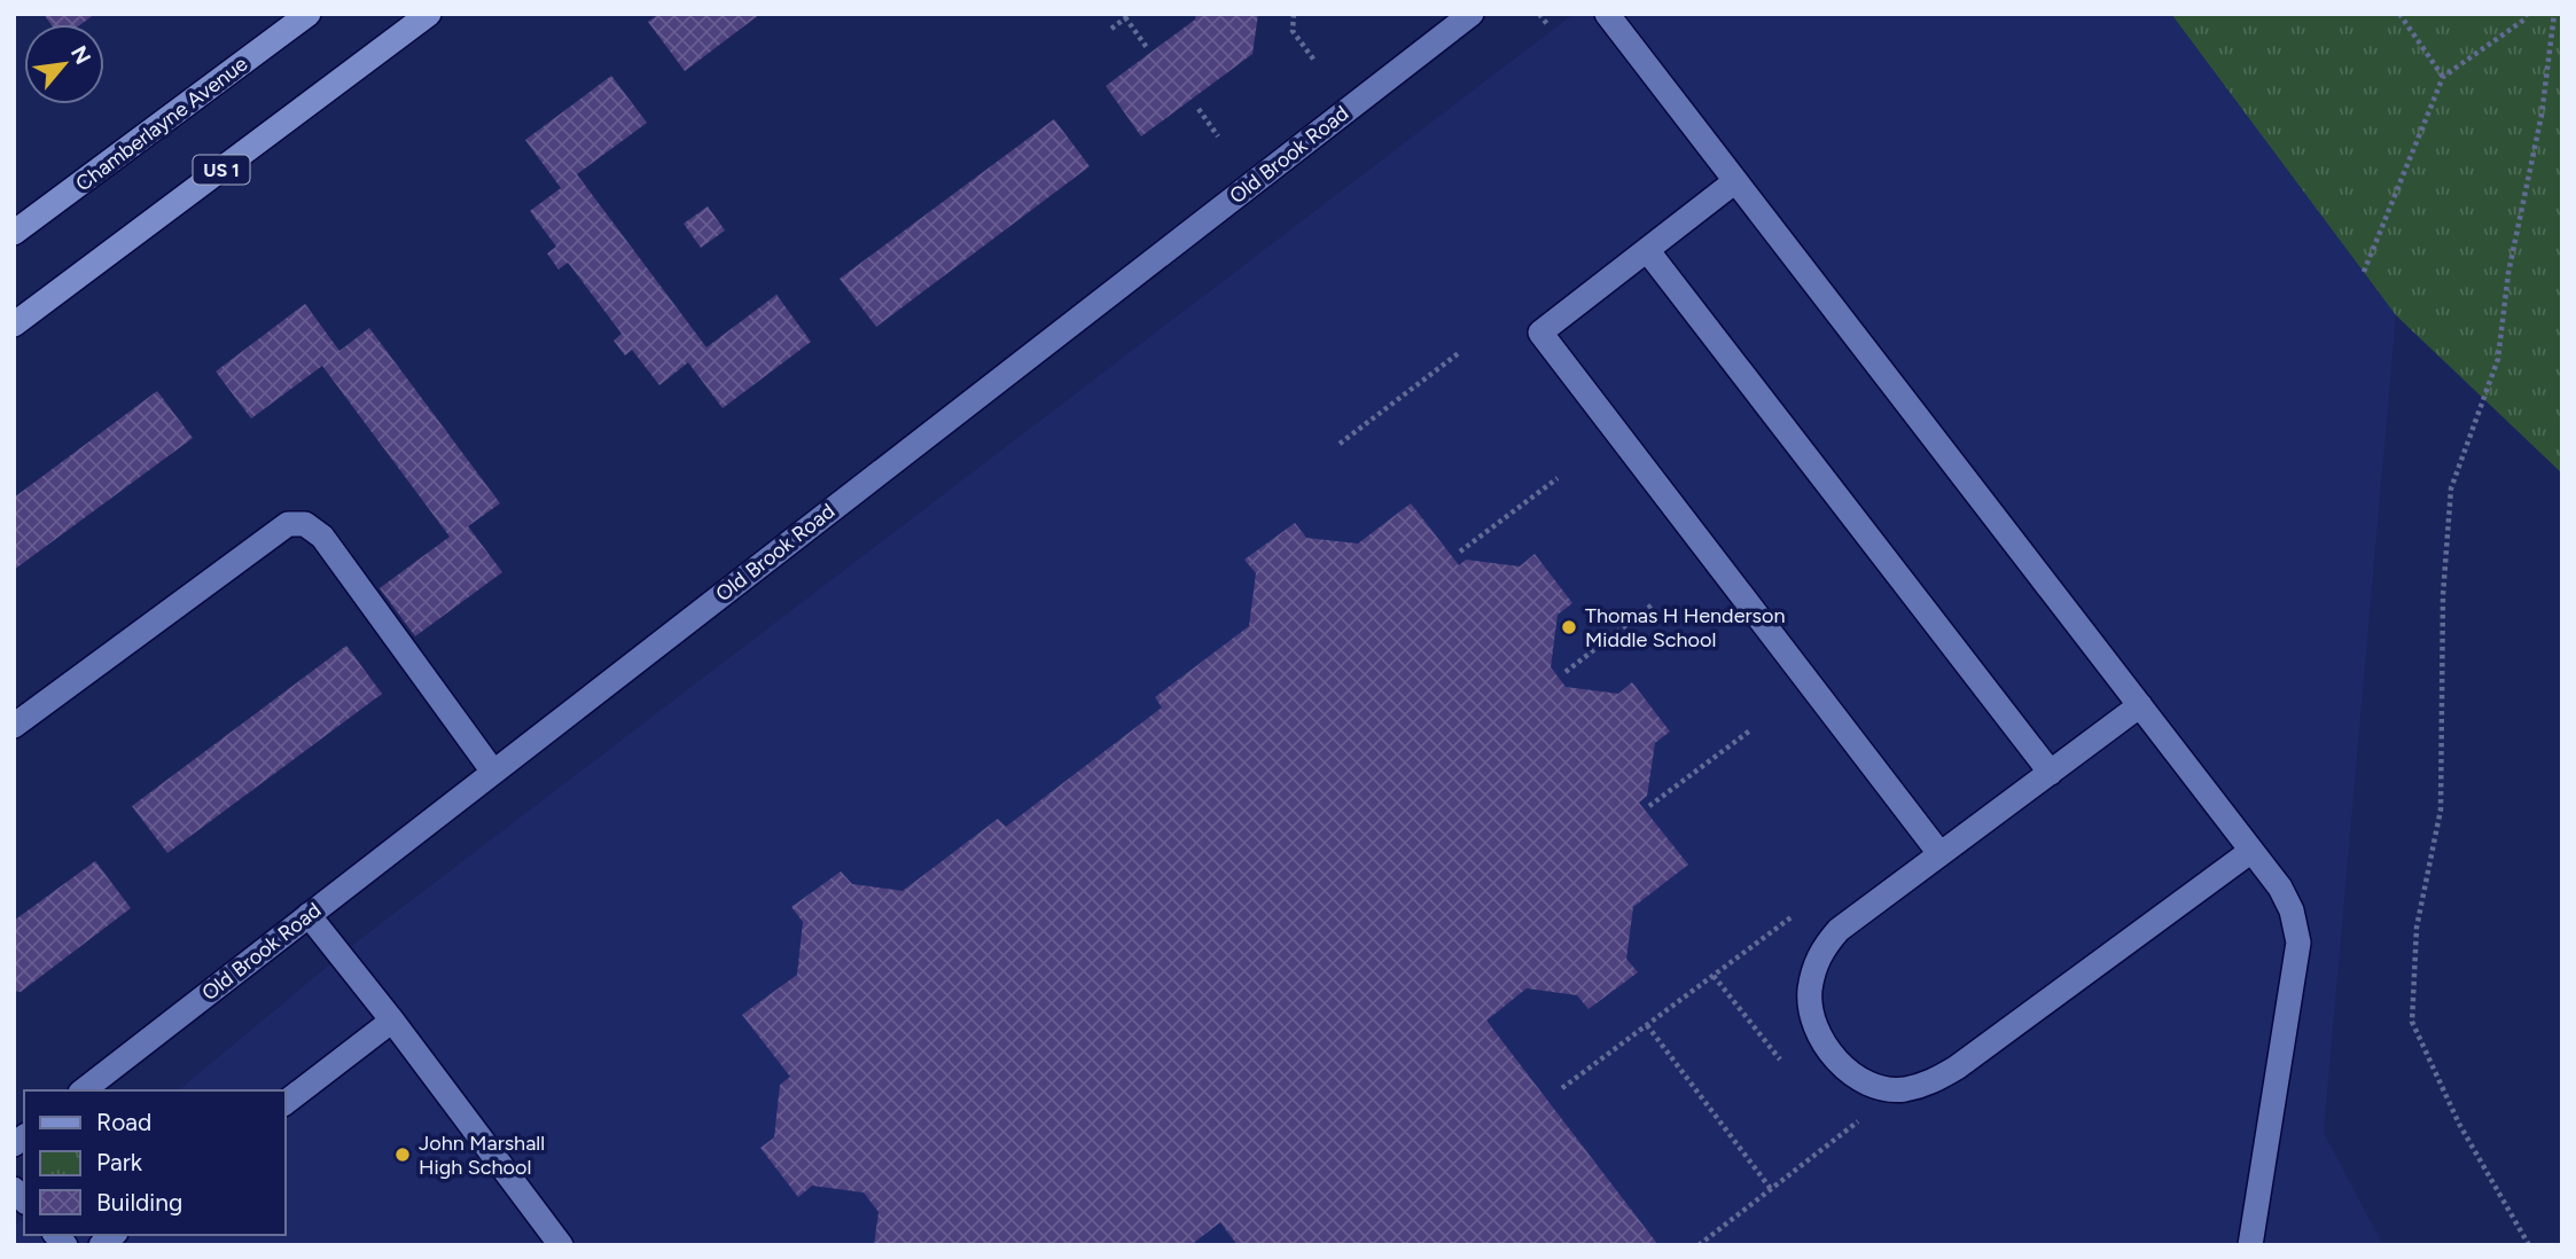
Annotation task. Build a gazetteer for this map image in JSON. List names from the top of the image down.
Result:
{
  "streets": {
    "main road": ["Chamberlayne Avenue", "US 1"],
    "street": ["Old Brook Road"]
  },
  "places": ["Thomas H Henderson Middle School", "John Marshall High School"],
  "legend": ["Road", "Park", "Building"],
  "north": "top right"
}
